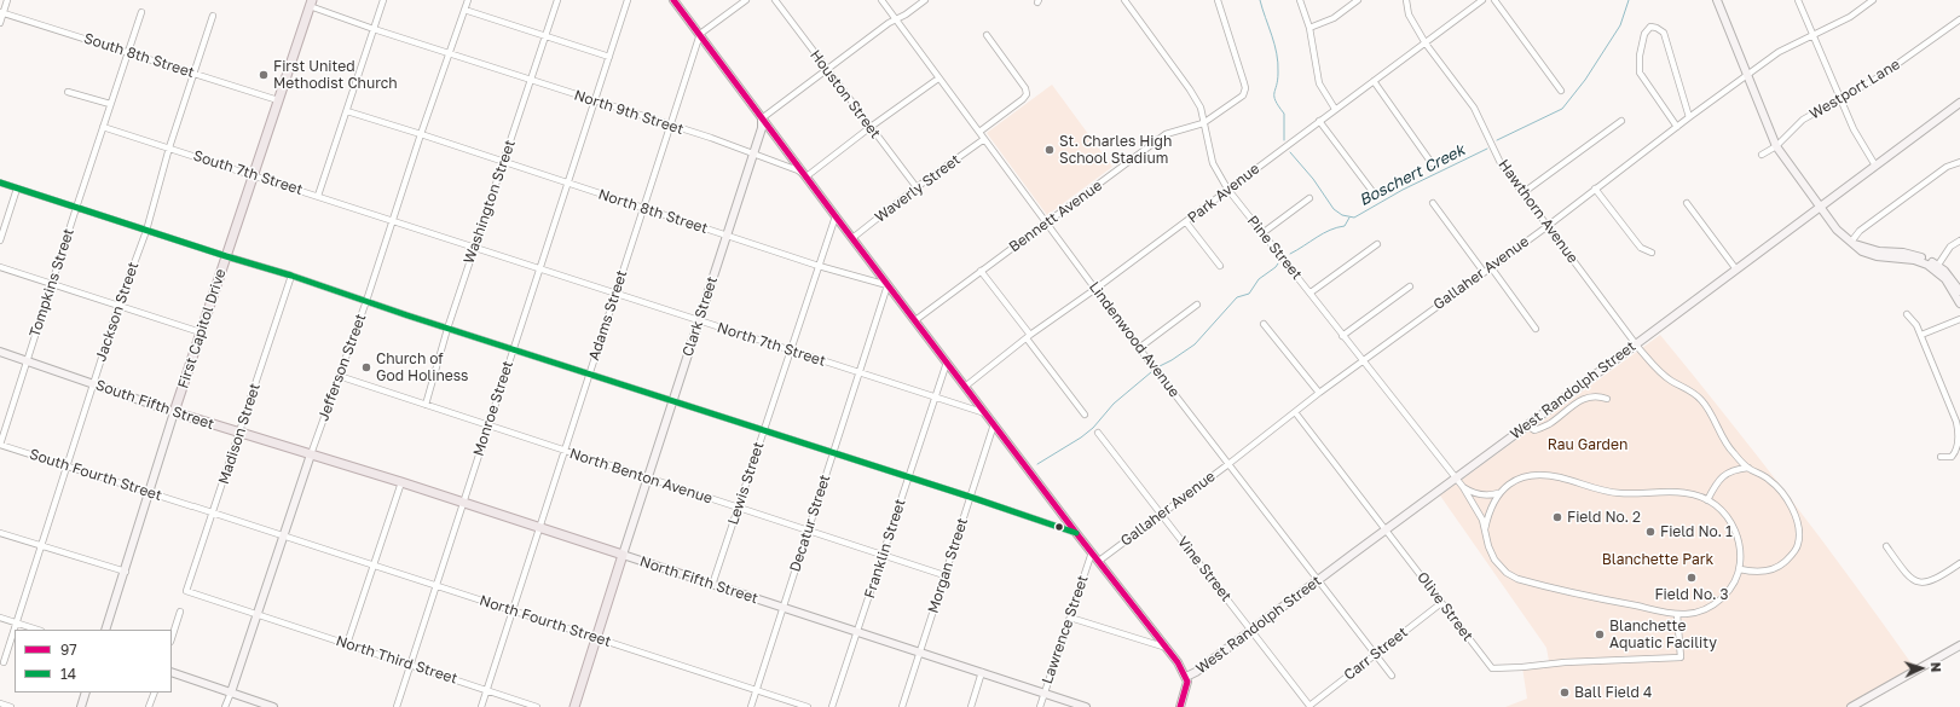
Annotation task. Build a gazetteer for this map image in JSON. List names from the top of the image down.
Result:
{
  "streets": {
    "main road": [
      "Clark Street",
      "First Capitol Drive",
      "Jefferson Street",
      "West Randolph Street",
      "South Fifth Street",
      "North Fifth Street"
    ],
    "street": [
      "South 8th Street",
      "Westport Lane",
      "Houston Street",
      "North 9th Street",
      "South 7th Street",
      "Waverly Street",
      "Park Avenue",
      "Washington Street",
      "North 8th Street",
      "Hawthorn Avenue",
      "Bennett Avenue",
      "Pine Street",
      "Gallaher Avenue",
      "Tompkins Street",
      "Jackson Street",
      "Adams Street",
      "Lindenwood Avenue",
      "North 7th Street",
      "Monroe Street",
      "Madison Street",
      "South Fourth Street",
      "North Benton Avenue",
      "Lewis Street",
      "Decatur Street",
      "Franklin Street",
      "Morgan Street",
      "Vine Street",
      "Olive Street",
      "North Fourth Street",
      "Lawrence Street",
      "Carr Street",
      "North Third Street"
    ]
  },
  "crossings": [
    ["South 8th Street", "Tompkins Street"],
    ["South 8th Street", "Jackson Street"],
    ["South 8th Street", "First Capitol Drive"],
    ["Houston Street", "Waverly Street"],
    ["North 9th Street", "Washington Street"],
    ["North 9th Street", "Adams Street"],
    ["North 9th Street", "Clark Street"],
    ["North 9th Street", "First Capitol Drive"],
    ["North 9th Street", "Jefferson Street"],
    ["North 9th Street", "Monroe Street"],
    ["South 7th Street", "Tompkins Street"],
    ["South 7th Street", "Jackson Street"],
    ["South 7th Street", "First Capitol Drive"],
    ["South 7th Street", "North 7th Street"],
    ["South 7th Street", "Jefferson Street"],
    ["Waverly Street", "Lindenwood Avenue"],
    ["Park Avenue", "Hawthorn Avenue"],
    ["Park Avenue", "Pine Street"],
    ["Park Avenue", "Lindenwood Avenue"],
    ["Washington Street", "North 8th Street"],
    ["Washington Street", "North 7th Street"],
    ["Washington Street", "North Benton Avenue"],
    ["North 8th Street", "Adams Street"],
    ["North 8th Street", "Clark Street"],
    ["North 8th Street", "Jefferson Street"],
    ["North 8th Street", "Monroe Street"],
    ["North 8th Street", "Lewis Street"],
    ["North 8th Street", "Decatur Street"],
    ["Hawthorn Avenue", "Gallaher Avenue"],
    ["Hawthorn Avenue", "West Randolph Street"],
    ["Bennett Avenue", "Pine Street"],
    ["Bennett Avenue", "Lindenwood Avenue"],
    ["Pine Street", "Gallaher Avenue"],
    ["Pine Street", "West Randolph Street"],
    ["Pine Street", "Olive Street"],
    ["Gallaher Avenue", "Lindenwood Avenue"],
    ["Gallaher Avenue", "Vine Street"],
    ["Gallaher Avenue", "Olive Street"],
    ["Tompkins Street", "South Fifth Street"],
    ["Tompkins Street", "South Fourth Street"],
    ["Jackson Street", "South Fifth Street"],
    ["Jackson Street", "South Fourth Street"],
    ["Adams Street", "North 7th Street"],
    ["Adams Street", "North Benton Avenue"],
    ["Adams Street", "North Fifth Street"],
    ["Adams Street", "North Fourth Street"],
    ["Adams Street", "North Third Street"],
    ["Clark Street", "North 7th Street"],
    ["Clark Street", "North Benton Avenue"],
    ["Clark Street", "North Fifth Street"],
    ["Clark Street", "North Fourth Street"],
    ["First Capitol Drive", "South Fifth Street"],
    ["First Capitol Drive", "South Fourth Street"],
    ["Lindenwood Avenue", "West Randolph Street"],
    ["Lindenwood Avenue", "Carr Street"],
    ["North 7th Street", "Jefferson Street"],
    ["North 7th Street", "Monroe Street"],
    ["North 7th Street", "Lewis Street"],
    ["North 7th Street", "Decatur Street"],
    ["North 7th Street", "Franklin Street"],
    ["Jefferson Street", "South Fifth Street"],
    ["Jefferson Street", "South Fourth Street"],
    ["Jefferson Street", "North Benton Avenue"],
    ["Jefferson Street", "North Fifth Street"],
    ["Jefferson Street", "North Fourth Street"],
    ["Jefferson Street", "North Third Street"],
    ["West Randolph Street", "Vine Street"],
    ["West Randolph Street", "Olive Street"],
    ["South Fifth Street", "Madison Street"],
    ["South Fifth Street", "North Fifth Street"],
    ["Monroe Street", "North Benton Avenue"],
    ["Monroe Street", "North Fifth Street"],
    ["Monroe Street", "North Fourth Street"],
    ["Monroe Street", "North Third Street"],
    ["Madison Street", "South Fourth Street"],
    ["Madison Street", "North Third Street"],
    ["South Fourth Street", "North Fourth Street"],
    ["North Benton Avenue", "Lewis Street"],
    ["North Benton Avenue", "Decatur Street"],
    ["North Benton Avenue", "Franklin Street"],
    ["North Benton Avenue", "Morgan Street"],
    ["Lewis Street", "North Fifth Street"],
    ["Decatur Street", "North Fifth Street"],
    ["Decatur Street", "North Fourth Street"],
    ["Franklin Street", "North Fifth Street"],
    ["Morgan Street", "North Fifth Street"],
    ["Vine Street", "Carr Street"],
    ["North Fifth Street", "Lawrence Street"],
    ["Olive Street", "Carr Street"]
  ],
  "water": ["Boschert Creek"],
  "parks": ["Rau Garden", "Blanchette Park"],
  "places": [
    "First United Methodist Church",
    "St. Charles High School Stadium",
    "Church of God Holiness",
    "Field No. 2",
    "Field No. 1",
    "Field No. 3",
    "Blanchette Aquatic Facility",
    "Ball Field 4"
  ],
  "lines": ["transit line 97", "transit line 14"],
  "legend": ["97", "14"],
  "north": "right"
}
